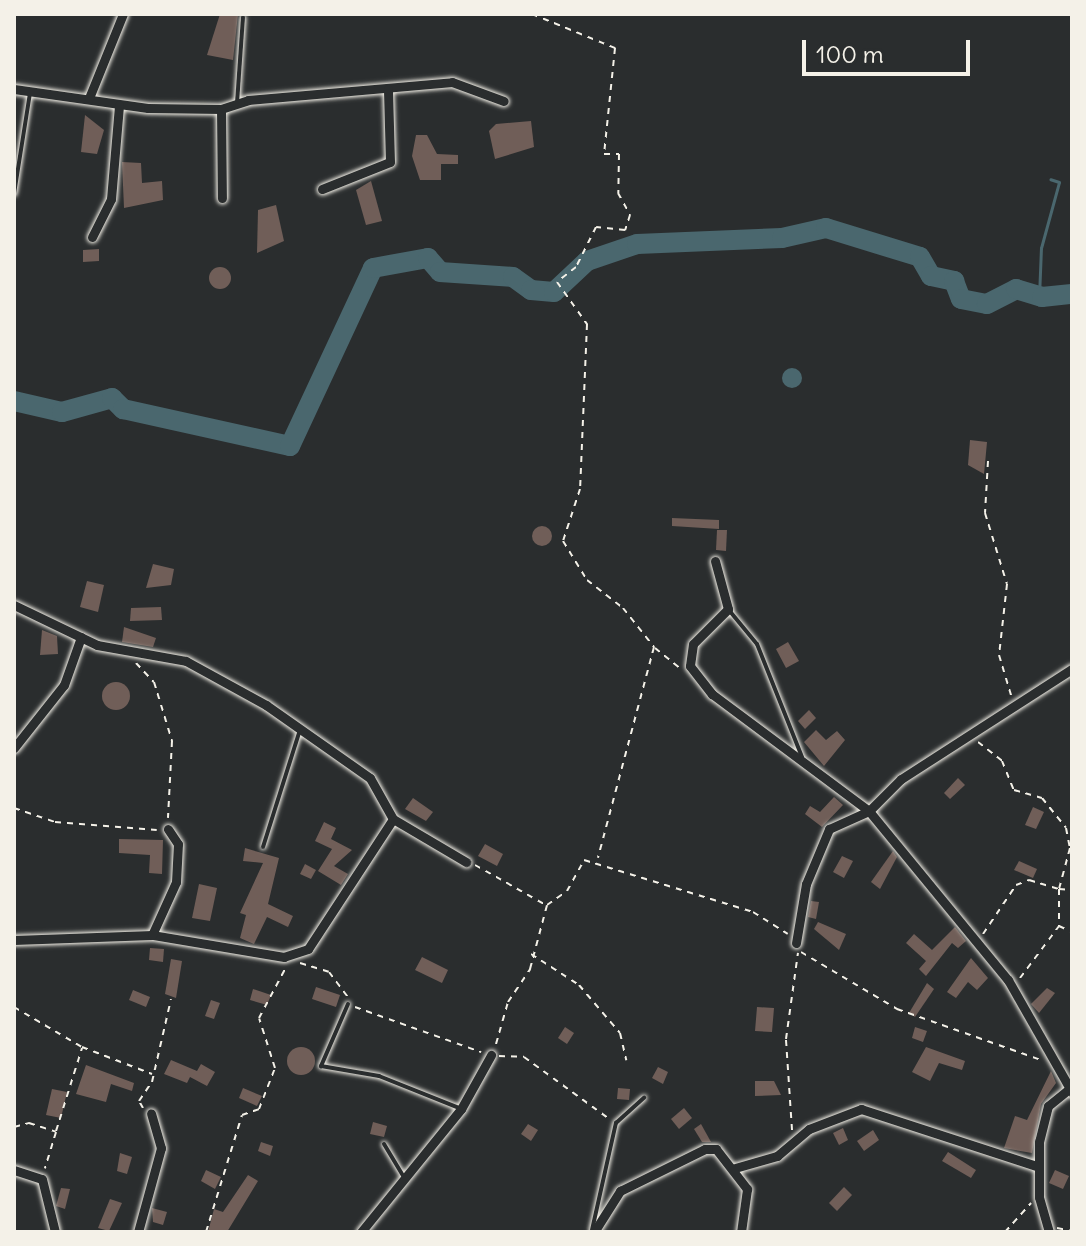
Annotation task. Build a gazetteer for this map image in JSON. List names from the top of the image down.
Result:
{
  "scale_bar": "100 m"
}
